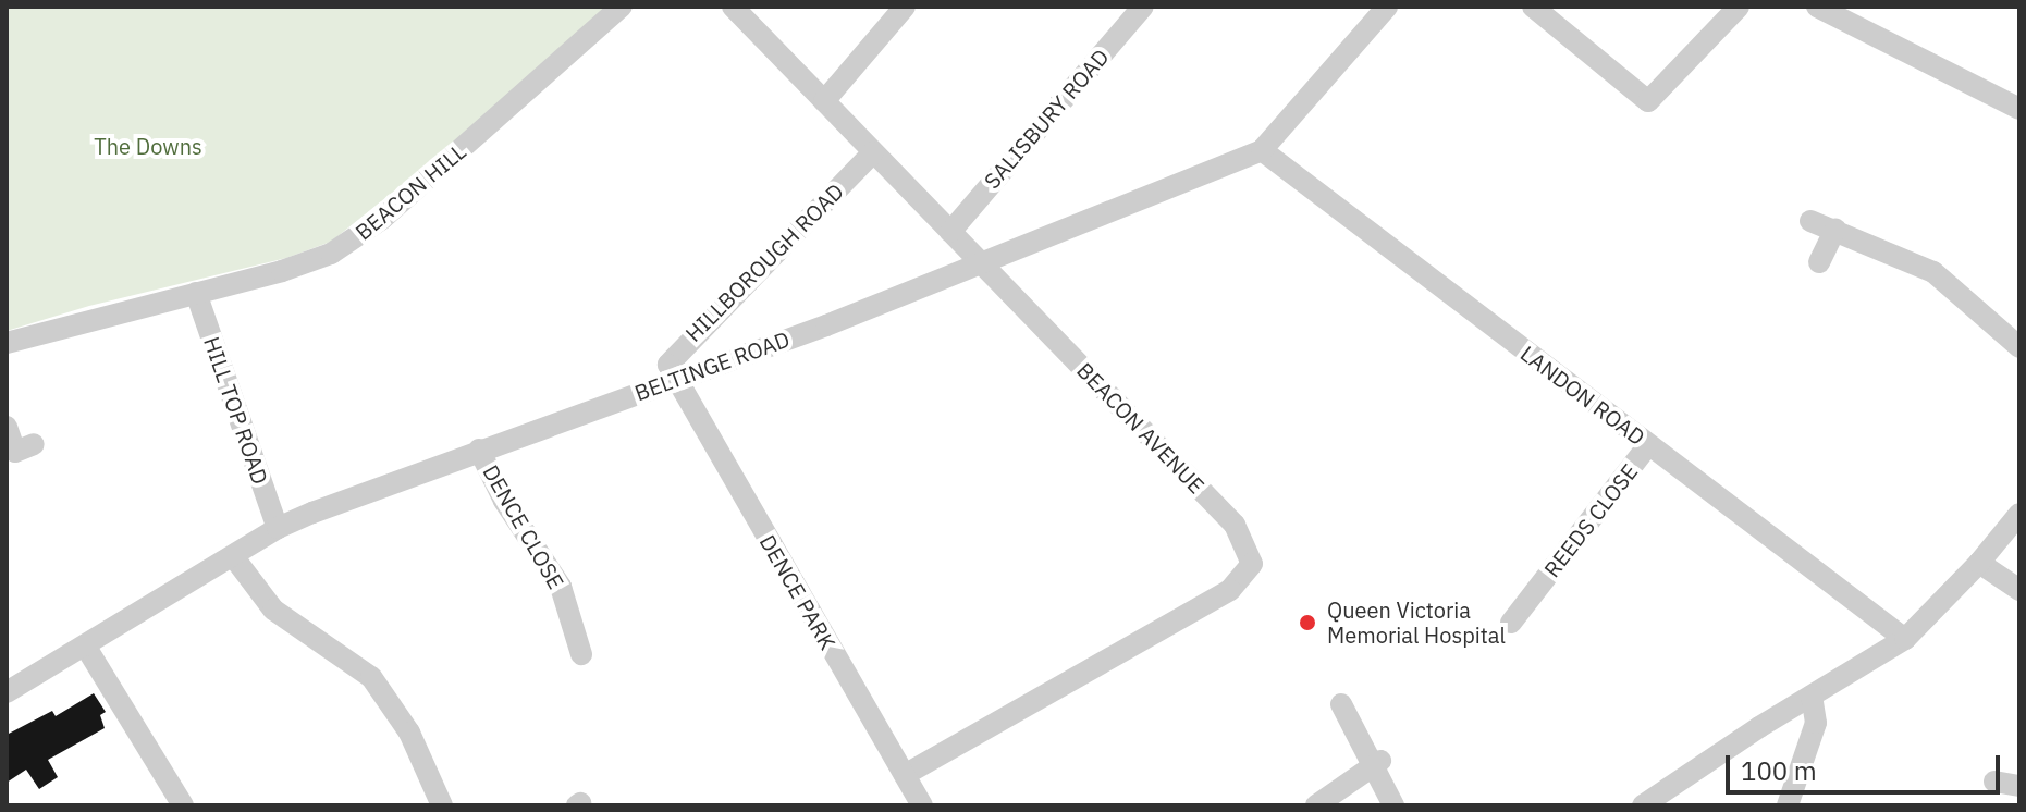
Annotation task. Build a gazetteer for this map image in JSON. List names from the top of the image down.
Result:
{
  "streets": {
    "street": [
      "SALISBURY ROAD",
      "BEACON HILL",
      "HILLBOROUGH ROAD",
      "BELTINGE ROAD",
      "LANDON ROAD",
      "HILL TOP ROAD",
      "BEACON AVENUE",
      "REEDS CLOSE",
      "DENCE CLOSE",
      "DENCE PARK"
    ]
  },
  "crossings": [
    ["SALISBURY ROAD", "BEACON AVENUE"],
    ["BEACON HILL", "HILL TOP ROAD"],
    ["HILLBOROUGH ROAD", "BELTINGE ROAD"],
    ["HILLBOROUGH ROAD", "BEACON AVENUE"],
    ["HILLBOROUGH ROAD", "DENCE PARK"],
    ["BELTINGE ROAD", "LANDON ROAD"],
    ["BELTINGE ROAD", "HILL TOP ROAD"],
    ["BELTINGE ROAD", "BEACON AVENUE"],
    ["BELTINGE ROAD", "DENCE CLOSE"],
    ["BELTINGE ROAD", "DENCE PARK"],
    ["LANDON ROAD", "REEDS CLOSE"],
    ["BEACON AVENUE", "DENCE PARK"]
  ],
  "parks": ["The Downs"],
  "places": ["Queen Victoria Memorial Hospital"],
  "scale_bar": "100 m"
}
